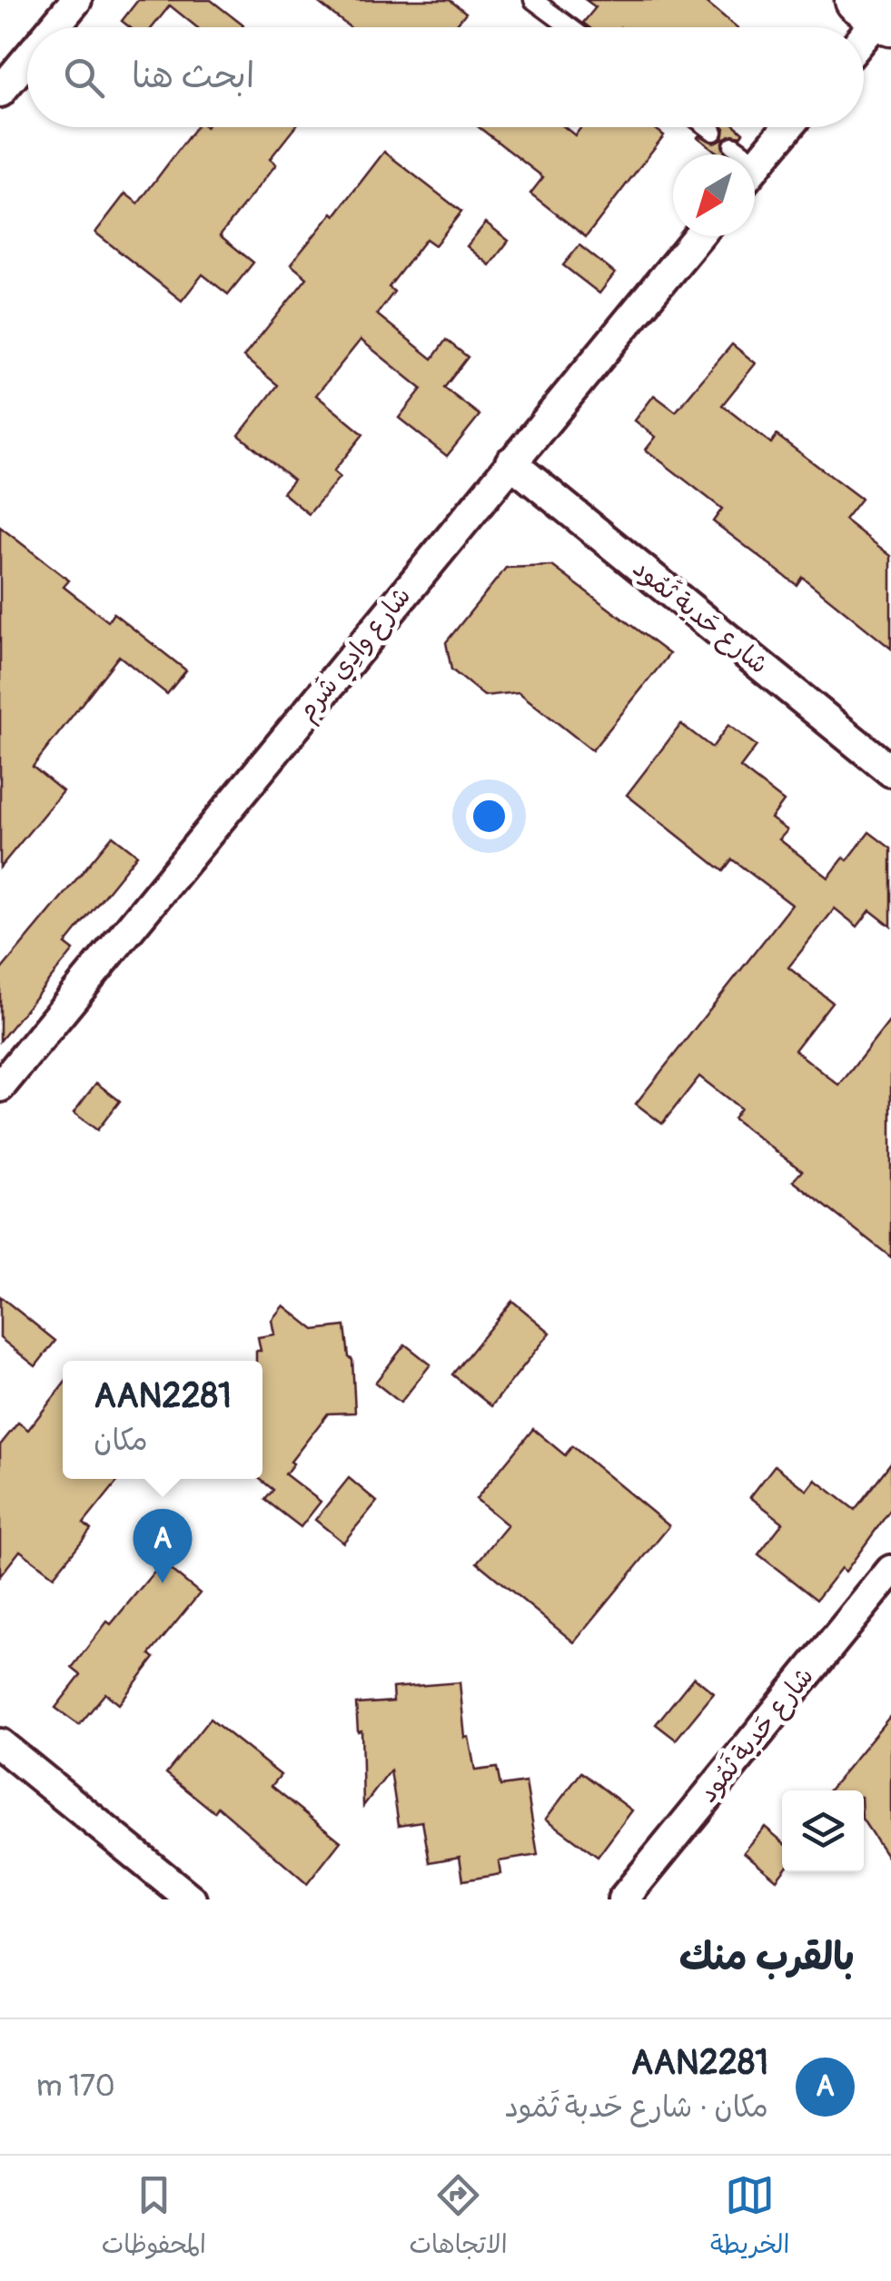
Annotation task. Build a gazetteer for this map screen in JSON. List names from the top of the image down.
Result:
{
  "streets": {
    "street": ["شارع حَدبة ثَمُود", "شارع وادِي شَرم"]
  },
  "crossings": [
    ["شارع حَدبة ثَمُود", "شارع وادِي شَرم"]
  ],
  "north": "bottom left",
  "page": {
    "search": "ابحث هنا",
    "popup": ["AAN2281", "مكان"],
    "pins": "A",
    "heading": "بالقرب منك",
    "list": [
      {
        "mark": "A",
        "name": "AAN2281",
        "note": "مكان · شارع حَدبة ثَمُود",
        "value": "170 m"
      }
    ],
    "nav": ["الخريطة", "الاتجاهات", "المحفوظات"]
  }
}
